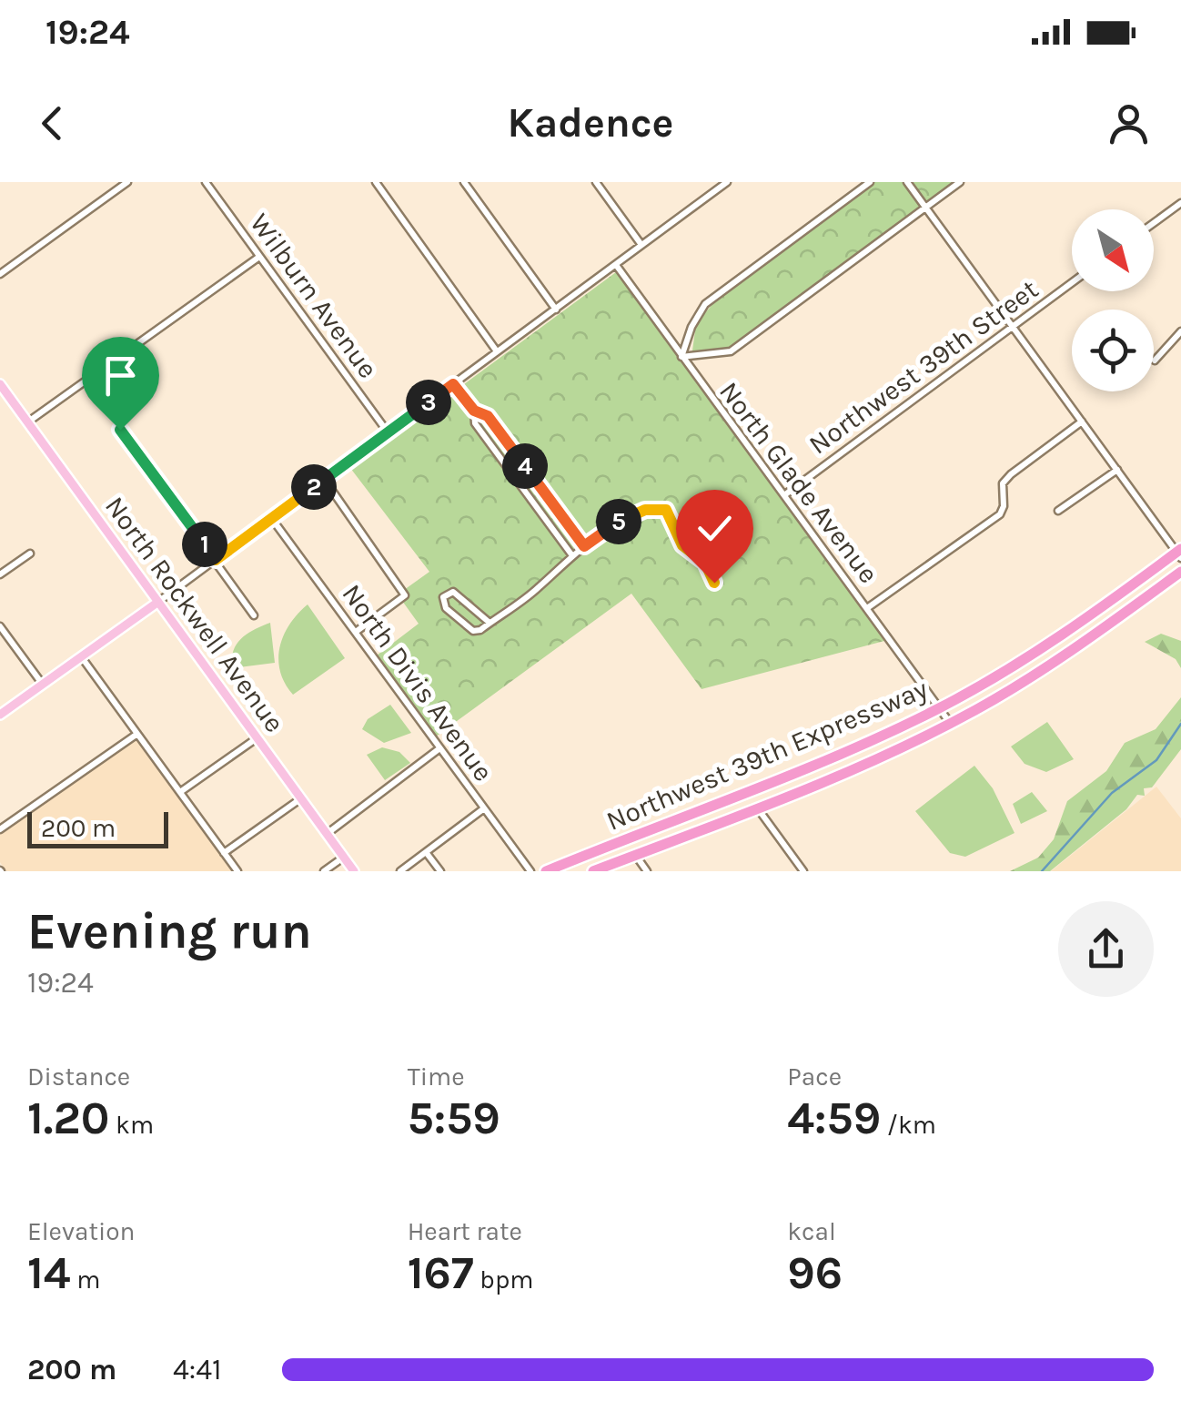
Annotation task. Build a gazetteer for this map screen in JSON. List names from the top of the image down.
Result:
{
  "streets": {
    "highway": ["Northwest 39th Expressway"],
    "main road": ["North Rockwell Avenue"],
    "street": [
      "Wilburn Avenue",
      "Northwest 39th Street",
      "North Glade Avenue",
      "North Divis Avenue"
    ]
  },
  "crossings": [
    ["Northwest 39th Street", "North Glade Avenue"],
    ["North Glade Avenue", "Northwest 39th Expressway"]
  ],
  "scale_bar": "200 m",
  "north": "bottom right",
  "page": {
    "status": "19:24",
    "header": "Kadence",
    "pins": [
      "3",
      "4",
      "2",
      "5",
      "1"
    ],
    "scale": "200 m",
    "heading": ["Evening run", "19:24"],
    "stats": [
      ["Distance", "1.20 km"],
      ["Time", "5:59"],
      ["Pace", "4:59 /km"],
      ["Elevation", "14 m"],
      ["Heart rate", "167 bpm"],
      ["kcal", "96"]
    ],
    "list": [
      {
        "name": "200 m",
        "note": "4:41"
      }
    ]
  }
}
